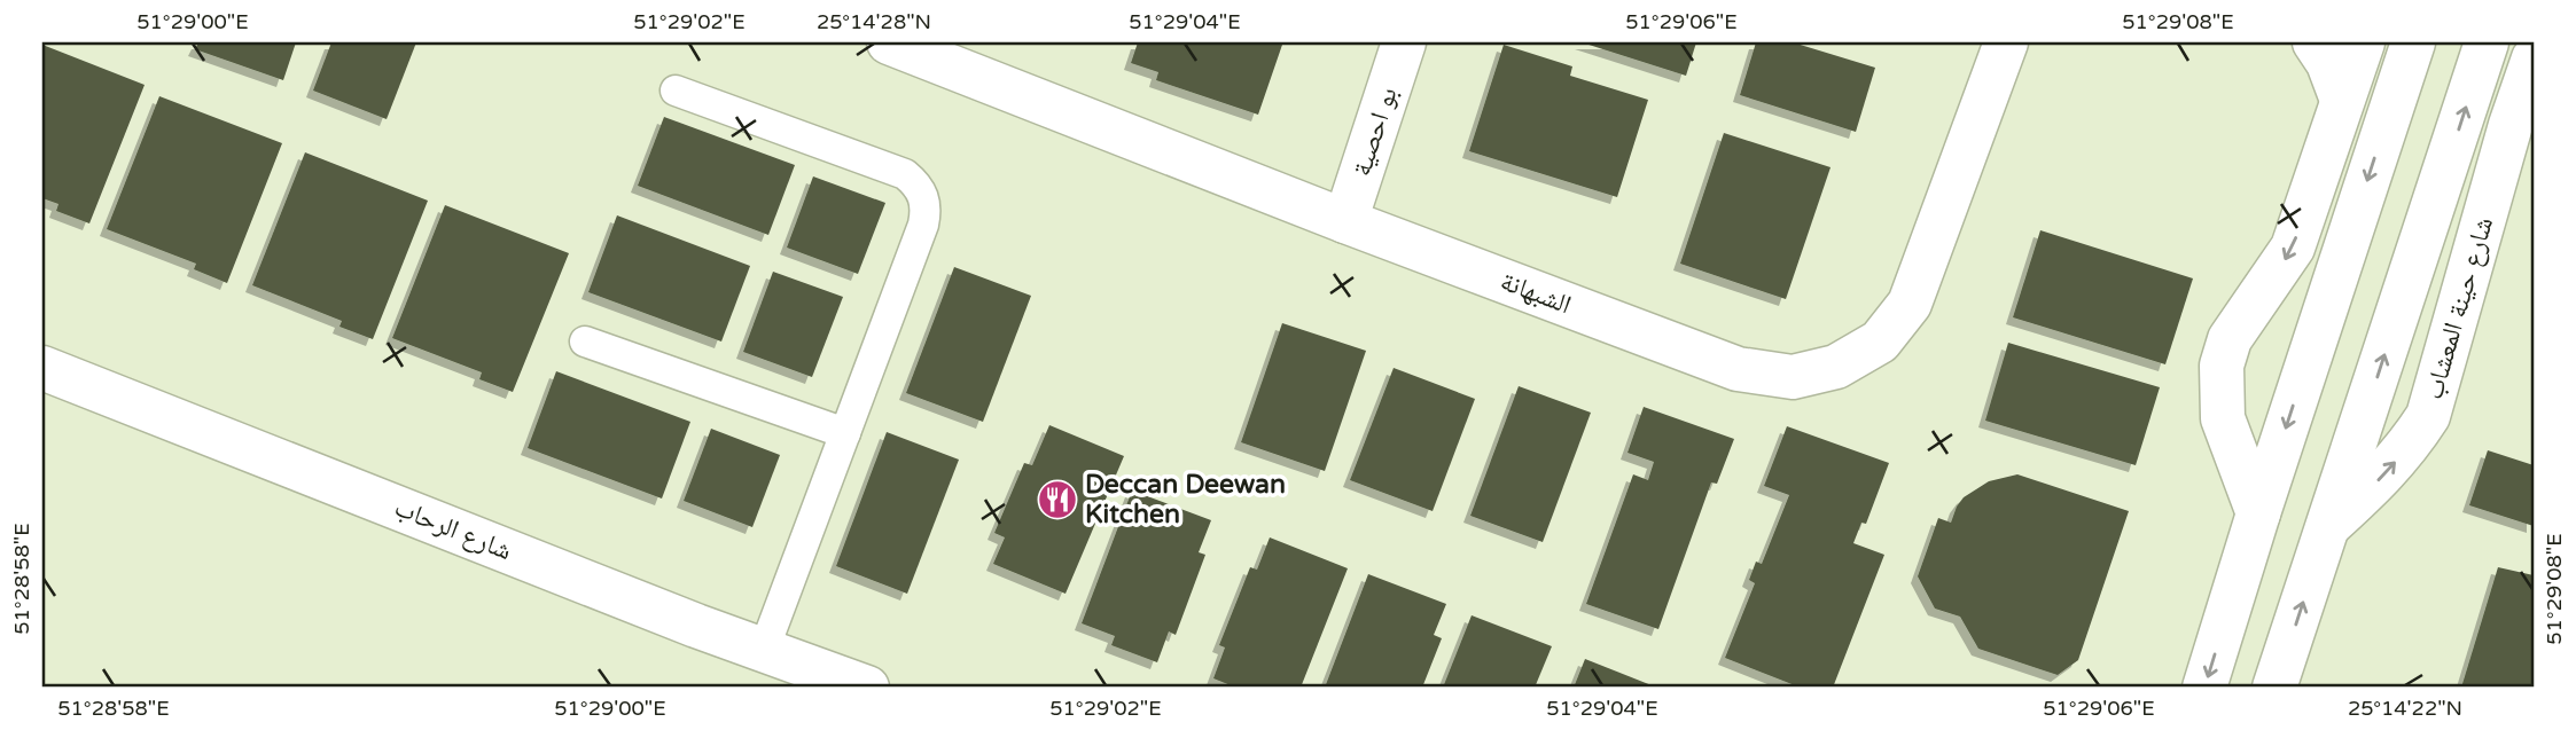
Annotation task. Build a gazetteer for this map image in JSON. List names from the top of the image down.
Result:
{
  "streets": {
    "street": [
      "بو احصية",
      "الشبهانة",
      "شارع حينة المعشاب",
      "شارع الرحاب"
    ]
  },
  "crossings": [
    ["بو احصية", "الشبهانة"]
  ],
  "places": {
    "restaurant": ["Deccan Deewan Kitchen"]
  },
  "coordinates": [
    "51°29'00\"E",
    "51°29'02\"E",
    "25°14'28\"N",
    "51°29'04\"E",
    "51°29'06\"E",
    "51°29'08\"E",
    "51°28'58\"E",
    "25°14'22\"N"
  ]
}
